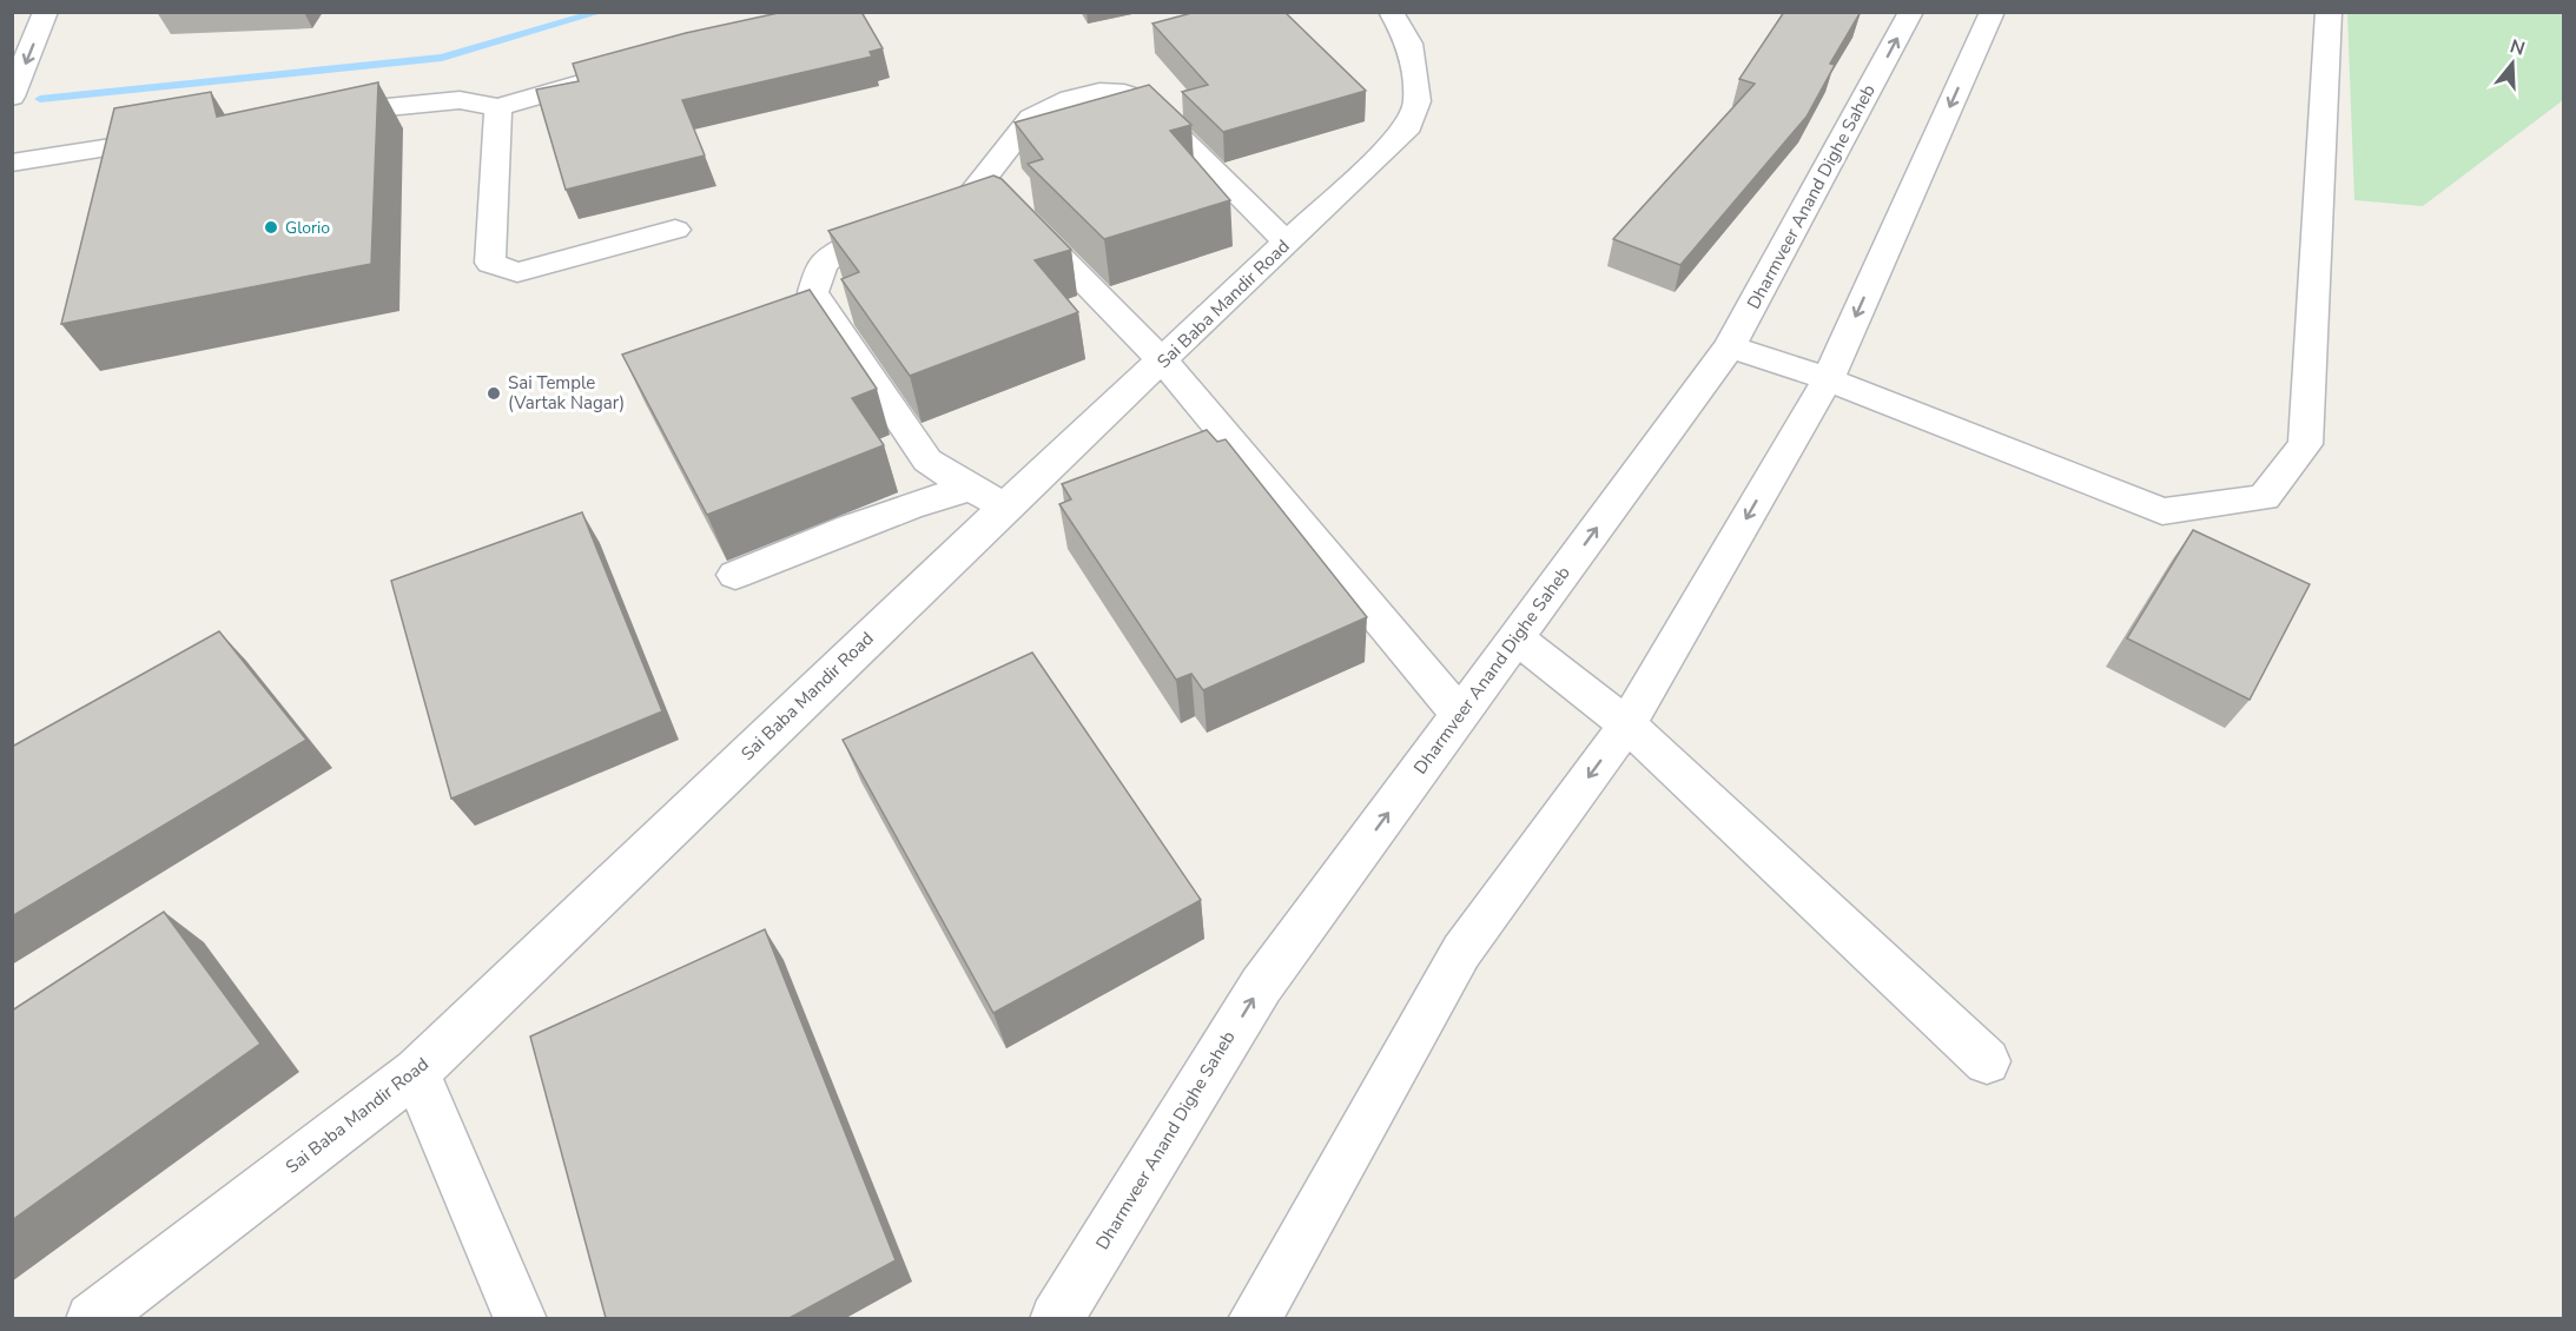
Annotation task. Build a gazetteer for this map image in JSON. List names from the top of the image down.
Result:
{
  "streets": {
    "street": ["Dharmveer Anand Dighe Saheb", "Sai Baba Mandir Road"]
  },
  "places": ["Glorio", "Sai Temple (Vartak Nagar)"],
  "north": "top"
}
